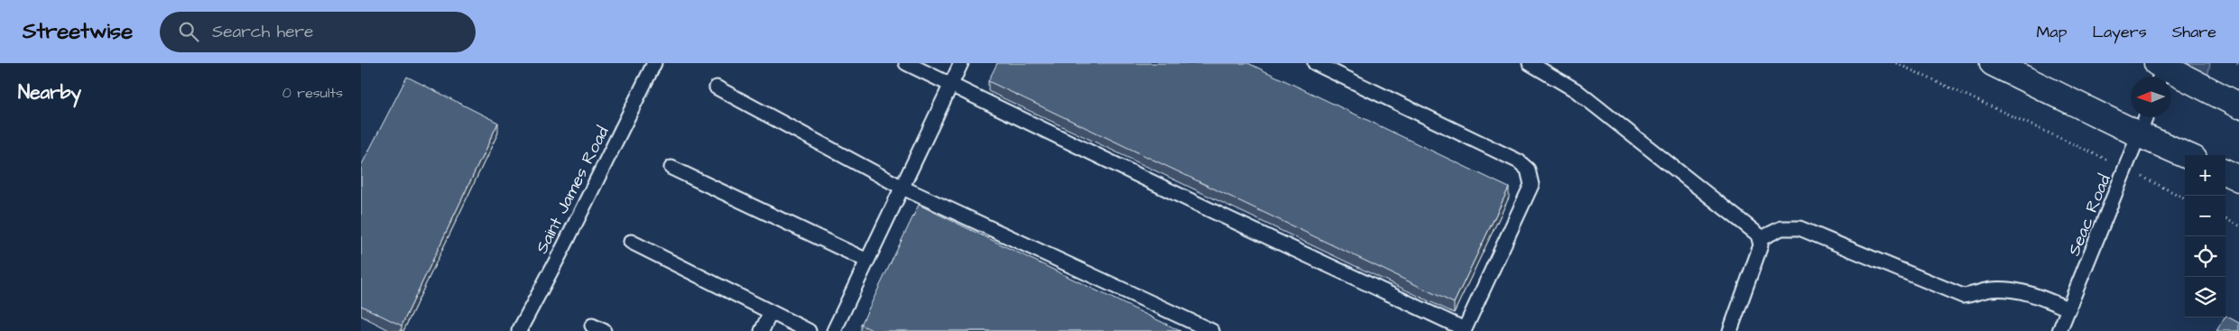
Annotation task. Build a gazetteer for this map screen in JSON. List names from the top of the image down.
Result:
{
  "streets": {
    "lane": ["Saint James Road", "Seac Road"]
  },
  "north": "left",
  "page": {
    "header": "Streetwise",
    "search": "Search here",
    "nav": ["Map", "Layers", "Share"],
    "heading": ["Nearby", "0 results"],
    "map_buttons": ["+", "−"]
  }
}
